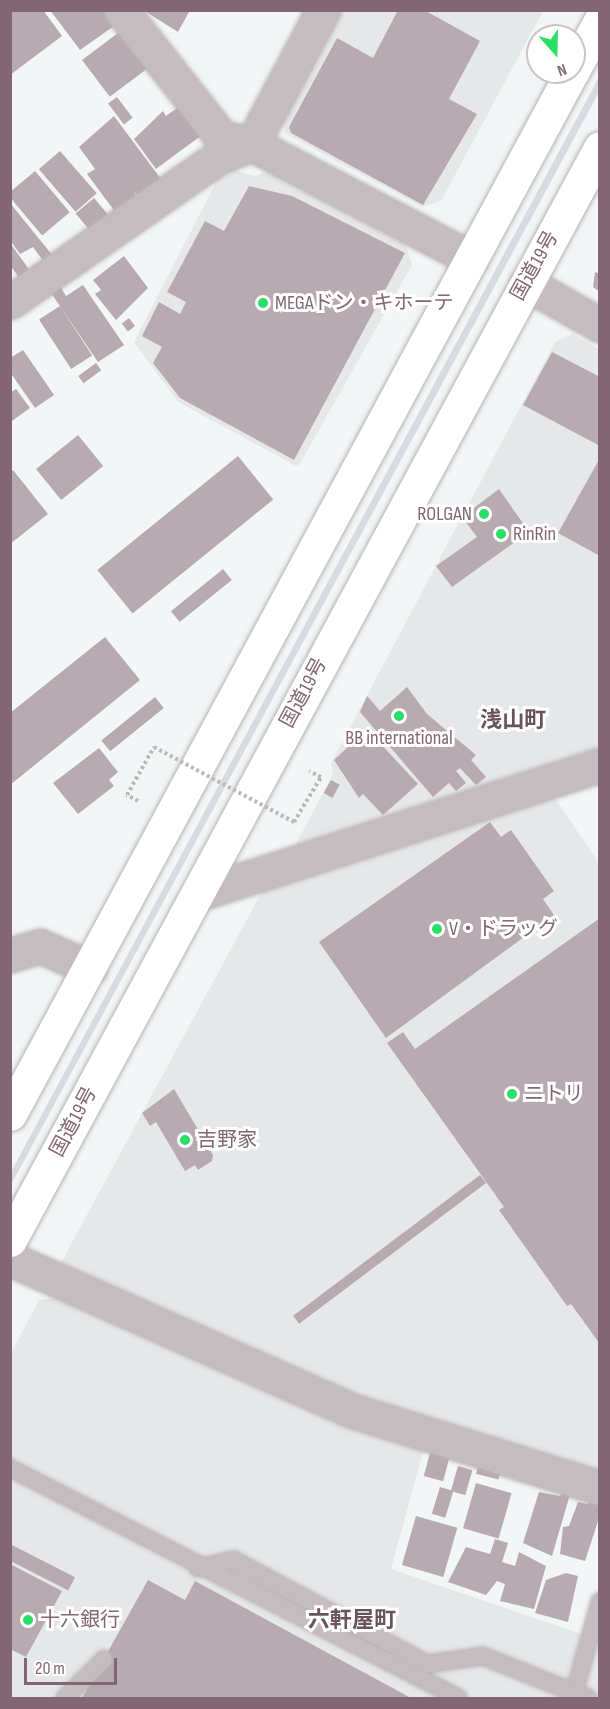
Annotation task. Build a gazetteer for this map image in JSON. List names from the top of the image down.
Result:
{
  "streets": {
    "highway": ["国道19号"]
  },
  "districts": ["浅山町", "六軒屋町"],
  "places": [
    "MEGAドン・キホーテ",
    "ROLGAN",
    "RinRin",
    "BB international",
    "V・ドラッグ",
    "ニトリ",
    "吉野家",
    "十六銀行"
  ],
  "scale_bar": "20 m",
  "north": "bottom"
}
